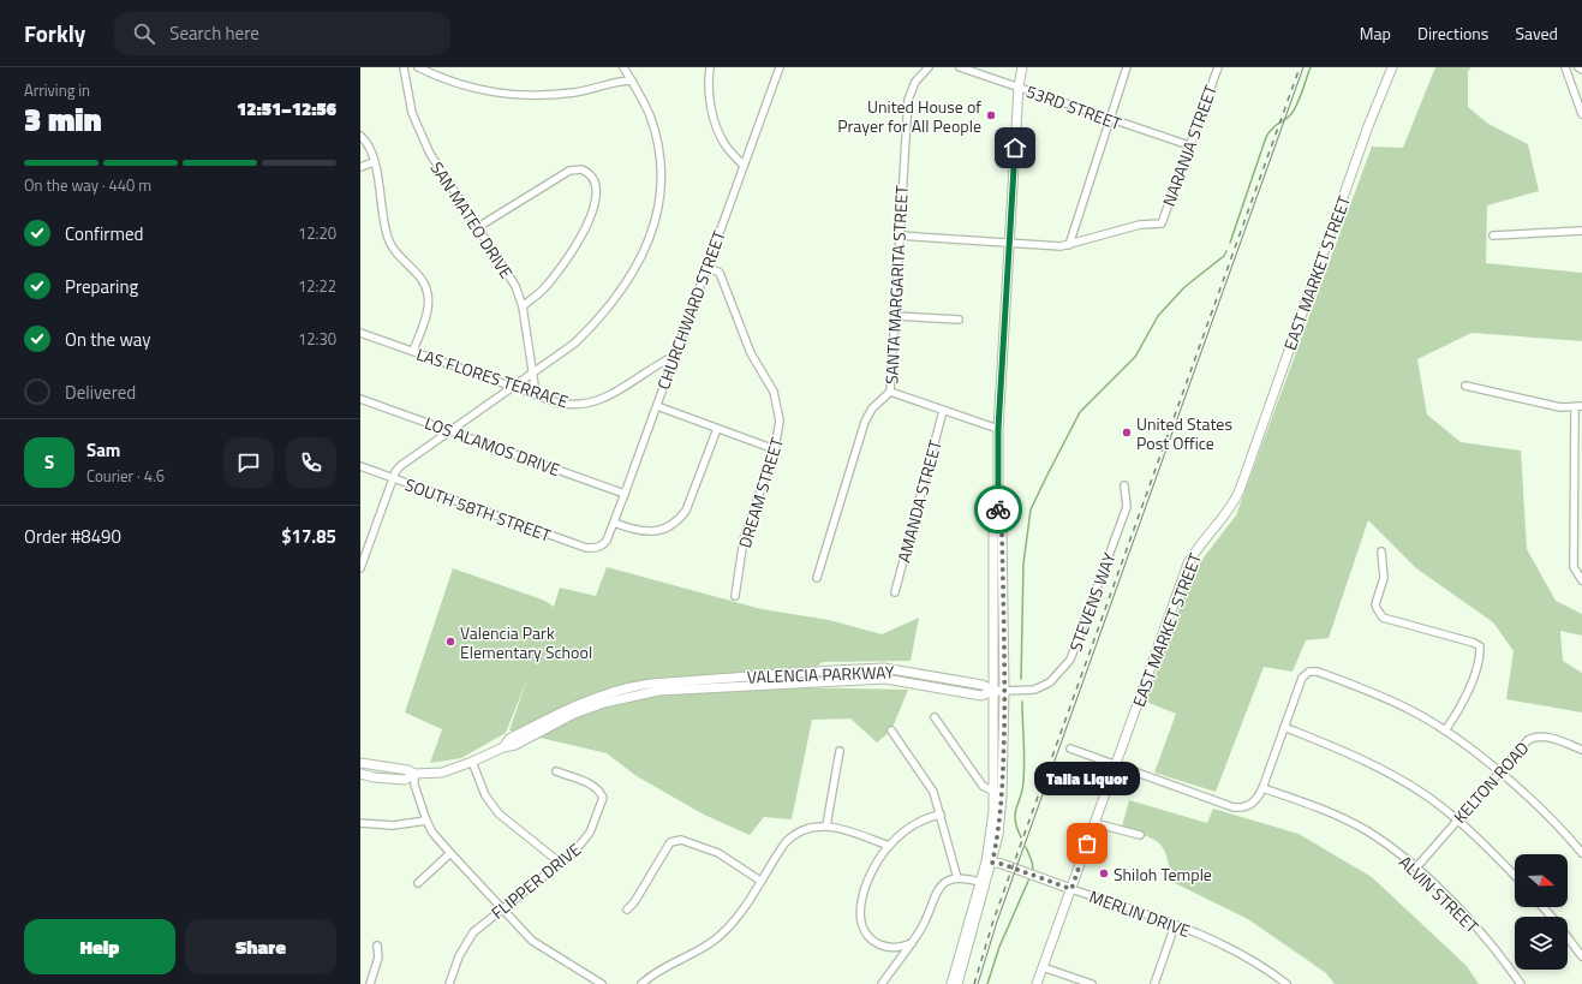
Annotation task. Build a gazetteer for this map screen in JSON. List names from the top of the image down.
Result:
{
  "streets": {
    "main road": [
      "EAST MARKET STREET",
      "STEVENS WAY",
      "VALENCIA PARKWAY",
      "MERLIN DRIVE"
    ],
    "street": [
      "53RD STREET",
      "NARANJA STREET",
      "SAN MATEO DRIVE",
      "SANTA MARGARITA STREET",
      "CHURCHWARD STREET",
      "LAS FLORES TERRACE",
      "LOS ALAMOS DRIVE",
      "DREAM STREET",
      "AMANDA STREET",
      "SOUTH 58TH STREET",
      "KELTON ROAD",
      "FLIPPER DRIVE",
      "ALVIN STREET"
    ]
  },
  "crossings": [
    ["53RD STREET", "NARANJA STREET"],
    ["SAN MATEO DRIVE", "LAS FLORES TERRACE"],
    ["EAST MARKET STREET", "MERLIN DRIVE"],
    ["CHURCHWARD STREET", "LAS FLORES TERRACE"],
    ["CHURCHWARD STREET", "LOS ALAMOS DRIVE"],
    ["CHURCHWARD STREET", "DREAM STREET"],
    ["CHURCHWARD STREET", "SOUTH 58TH STREET"],
    ["STEVENS WAY", "VALENCIA PARKWAY"],
    ["KELTON ROAD", "ALVIN STREET"]
  ],
  "places": [
    "United House of Prayer for All People",
    "United States Post Office",
    "Valencia Park Elementary School",
    "Talia Liquor",
    "Shiloh Temple"
  ],
  "north": "right",
  "page": {
    "header": "Forkly",
    "search": "Search here",
    "nav": ["Map", "Directions", "Saved"],
    "heading": ["3 min", "Arriving in", "12:51–12:56"],
    "panel": [
      "Sam",
      "Courier · 4.6",
      "Order #8490",
      "$17.85"
    ],
    "bar": "On the way · 440 m",
    "list": [
      ["Confirmed", "12:20"],
      ["Preparing", "12:22"],
      ["On the way", "12:30"],
      "Delivered"
    ],
    "round": "S",
    "bubble": "Talia Liquor",
    "buttons": ["Help", "Share"]
  }
}
